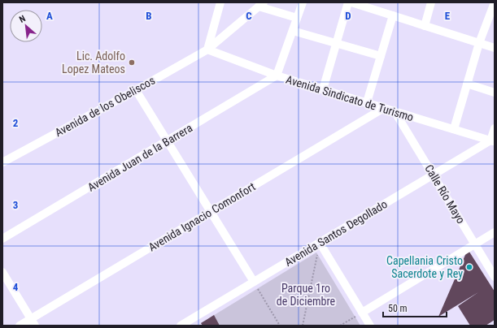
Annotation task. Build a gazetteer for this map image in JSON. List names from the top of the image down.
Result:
{
  "streets": {
    "street": [
      "Avenida Sindicato de Turismo",
      "Avenida de los Obeliscos",
      "Avenida Juan de la Barrera",
      "Calle Río Mayo",
      "Avenida Ignacio Comonfort",
      "Avenida Santos Degollado"
    ]
  },
  "crossings": [
    ["Avenida Sindicato de Turismo", "Avenida de los Obeliscos"],
    ["Avenida Sindicato de Turismo", "Avenida Juan de la Barrera"],
    ["Avenida Sindicato de Turismo", "Calle Río Mayo"],
    ["Avenida Sindicato de Turismo", "Avenida Ignacio Comonfort"],
    ["Avenida Sindicato de Turismo", "Avenida Santos Degollado"],
    ["Calle Río Mayo", "Avenida Santos Degollado"]
  ],
  "parks": ["Parque 1ro de Diciembre"],
  "places": ["Lic. Adolfo Lopez Mateos", "Capellania Cristo Sacerdote y Rey"],
  "scale_bar": "50 m",
  "north": "top left",
  "grid": {
    "columns": [
      "A",
      "B",
      "C",
      "D",
      "E"
    ],
    "rows": ["2", "3", "4"]
  }
}
